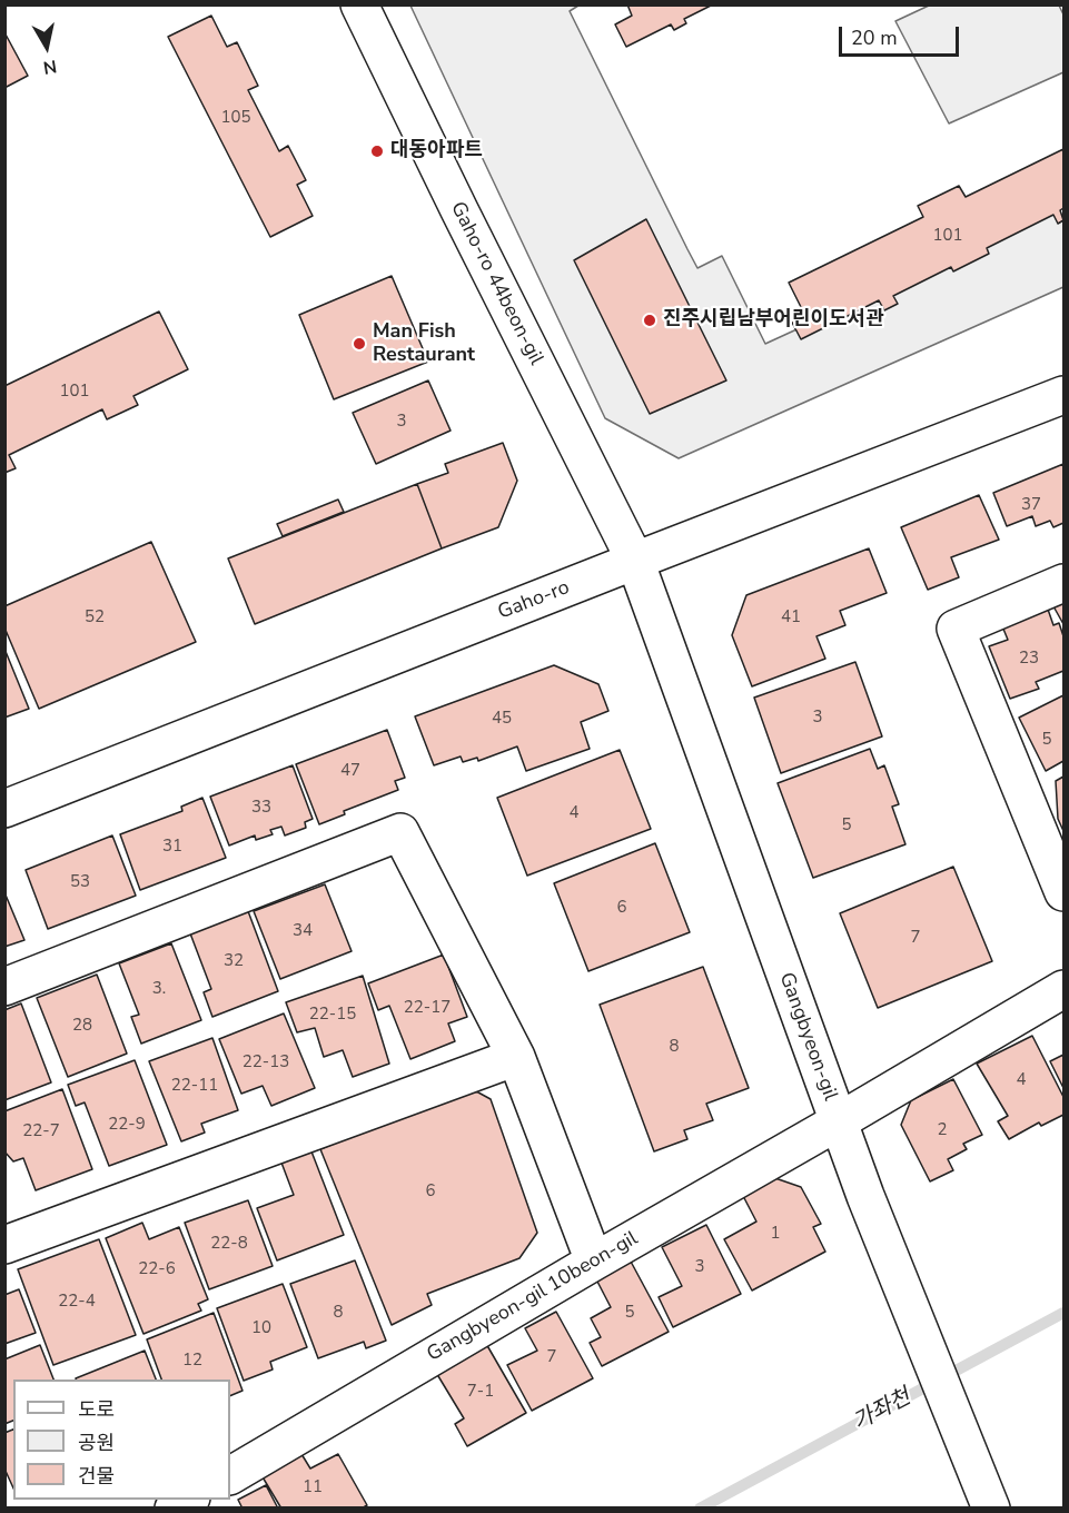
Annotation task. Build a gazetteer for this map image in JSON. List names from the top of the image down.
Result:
{
  "streets": {
    "street": [
      "Gaho-ro 44beon-gil",
      "Gaho-ro",
      "Gangbyeon-gil",
      "Gangbyeon-gil 10beon-gil"
    ]
  },
  "crossings": [
    ["Gaho-ro 44beon-gil", "Gaho-ro"],
    ["Gaho-ro 44beon-gil", "Gangbyeon-gil"],
    ["Gaho-ro", "Gangbyeon-gil"],
    ["Gangbyeon-gil", "Gangbyeon-gil 10beon-gil"]
  ],
  "water": ["가좌천"],
  "places": ["대동아파트", "진주시립남부어린이도서관", "Man Fish Restaurant"],
  "house_numbers": [
    "105",
    "101",
    "101",
    "3",
    "37",
    "52",
    "41",
    "23",
    "3",
    "45",
    "5",
    "47",
    "33",
    "4",
    "5",
    "31",
    "53",
    "6",
    "34",
    "7",
    "32",
    "3.",
    "22-17",
    "22-15",
    "28",
    "8",
    "22-13",
    "4",
    "22-11",
    "22-9",
    "2",
    "22-7",
    "6",
    "1",
    "22-8",
    "3",
    "22-6",
    "22-4",
    "8",
    "5",
    "10",
    "7",
    "12",
    "7-1",
    "11"
  ],
  "legend": ["도로", "공원", "건물"],
  "scale_bar": "20 m",
  "north": "bottom"
}
